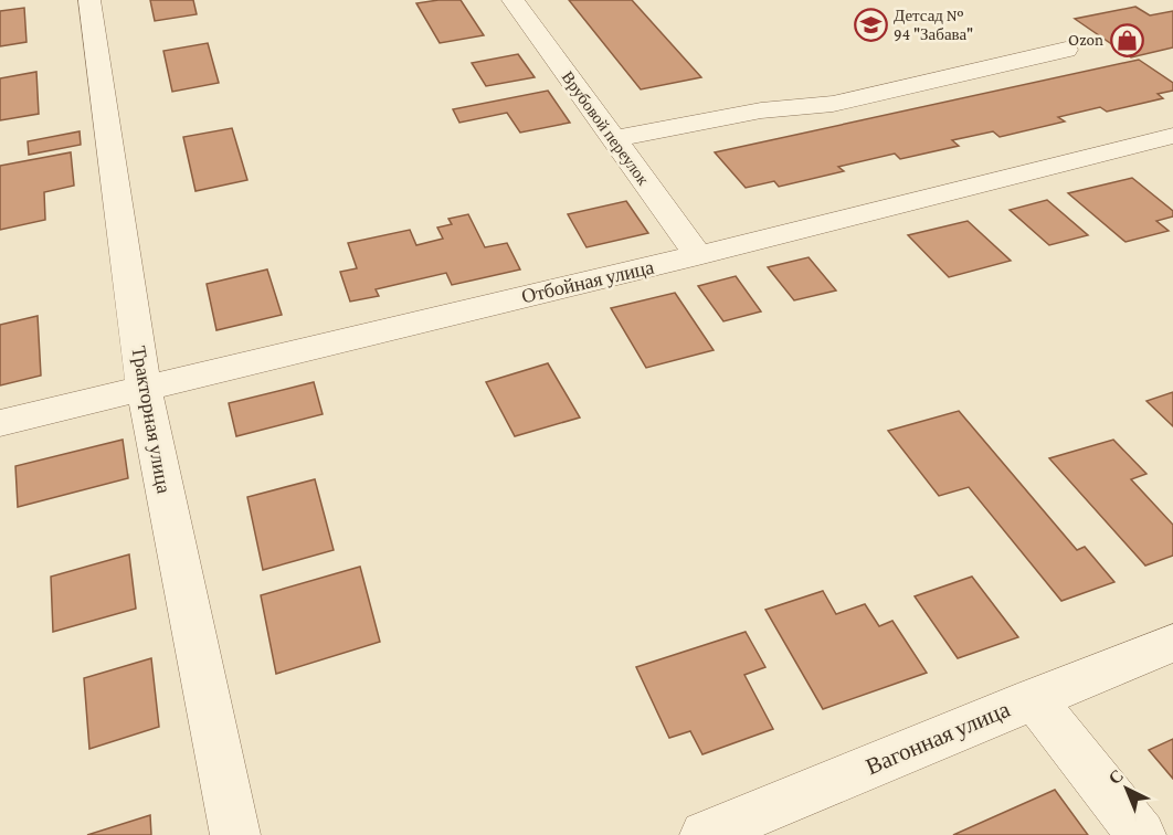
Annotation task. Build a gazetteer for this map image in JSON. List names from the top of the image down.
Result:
{
  "streets": {
    "street": [
      "Врубовой переулок",
      "Отбойная улица",
      "Тракторная улица",
      "Вагонная улица"
    ]
  },
  "crossings": [
    ["Врубовой переулок", "Отбойная улица"],
    ["Отбойная улица", "Тракторная улица"]
  ],
  "places": {
    "school or university": ["Детсад № 94 \"Забава\""],
    "shop": ["Ozon"]
  },
  "north": "top left"
}
